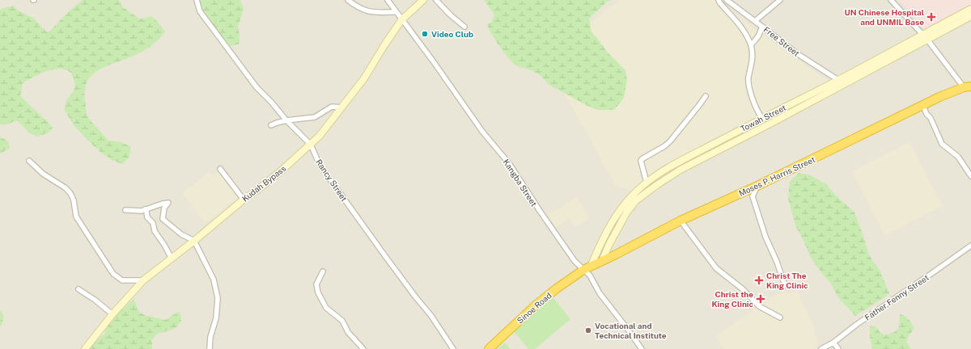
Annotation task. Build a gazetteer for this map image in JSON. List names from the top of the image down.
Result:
{
  "streets": {
    "highway": ["Moses P. Harris Street", "Sinoe Road"],
    "street": [
      "Free Street",
      "Towah Street",
      "Rancy Street",
      "Kangba Street",
      "Kudah Bypass",
      "Father Fenny Street"
    ]
  },
  "crossings": [
    ["Free Street", "Towah Street"],
    ["Towah Street", "Moses P. Harris Street"],
    ["Towah Street", "Kangba Street"],
    ["Towah Street", "Sinoe Road"],
    ["Moses P. Harris Street", "Kangba Street"],
    ["Moses P. Harris Street", "Sinoe Road"],
    ["Rancy Street", "Kudah Bypass"],
    ["Kangba Street", "Kudah Bypass"],
    ["Kangba Street", "Sinoe Road"]
  ],
  "places": {
    "health": ["UN Chinese Hospital and UNMIL Base", "Christ The King Clinic", "Christ the King Clinic"],
    "other": ["Video Club", "Vocational and Technical Institute"]
  }
}
